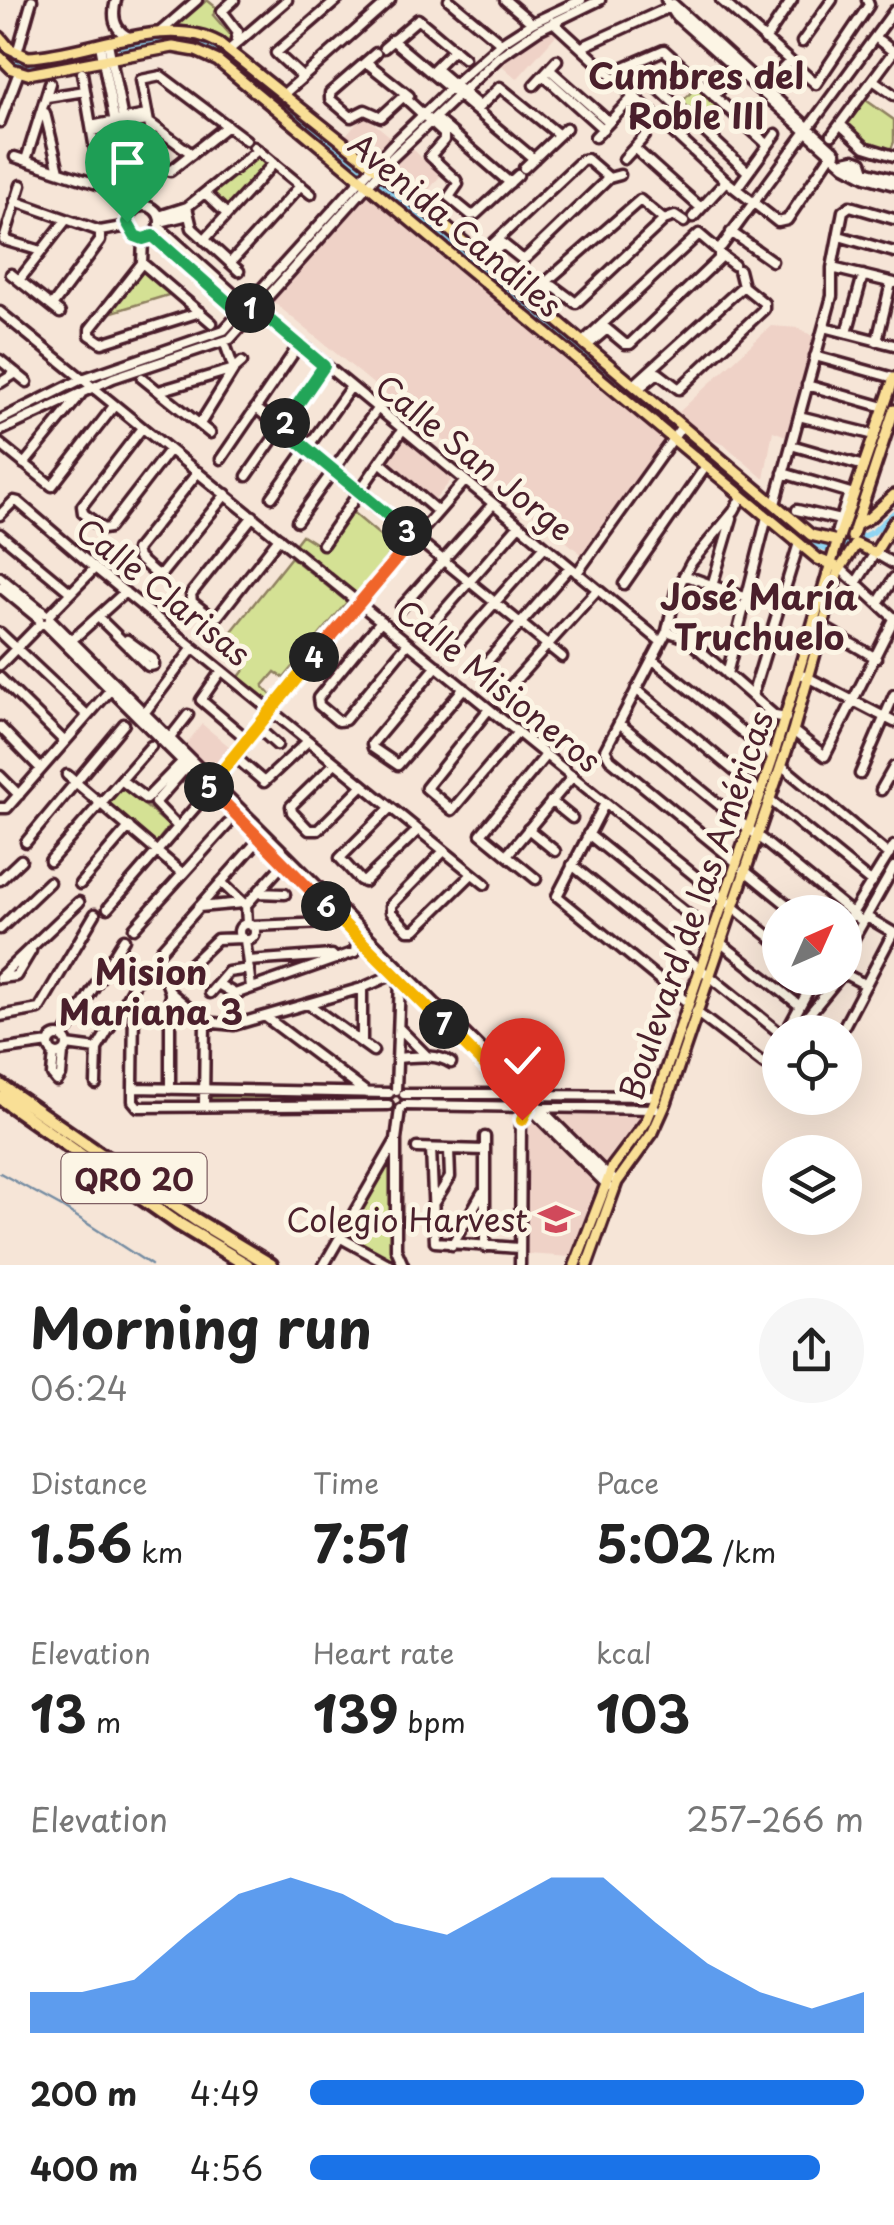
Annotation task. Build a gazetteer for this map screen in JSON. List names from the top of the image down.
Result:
{
  "streets": {
    "highway": ["QRO 20"],
    "main road": ["Avenida Candiles", "Boulevard de las Américas"],
    "street": ["Calle San Jorge", "Calle Clarisas", "Calle Misioneros"]
  },
  "crossings": [
    ["Avenida Candiles", "Boulevard de las Américas"],
    ["Calle Misioneros", "Boulevard de las Américas"]
  ],
  "districts": ["Cumbres del Roble III", "José María Truchuelo", "Mision Mariana 3"],
  "places": {
    "school or university": ["Colegio Harvest"]
  },
  "north": "top right",
  "page": {
    "pins": [
      "1",
      "2",
      "3",
      "4",
      "5",
      "6",
      "7"
    ],
    "heading": ["Morning run", "06:24"],
    "stats": [
      ["Distance", "1.56 km"],
      ["Time", "7:51"],
      ["Pace", "5:02 /km"],
      ["Elevation", "13 m"],
      ["Heart rate", "139 bpm"],
      ["kcal", "103"]
    ],
    "chart": ["Elevation", "257–266 m"],
    "list": [
      {
        "name": "200 m",
        "note": "4:49"
      },
      {
        "name": "400 m",
        "note": "4:56"
      }
    ]
  }
}
